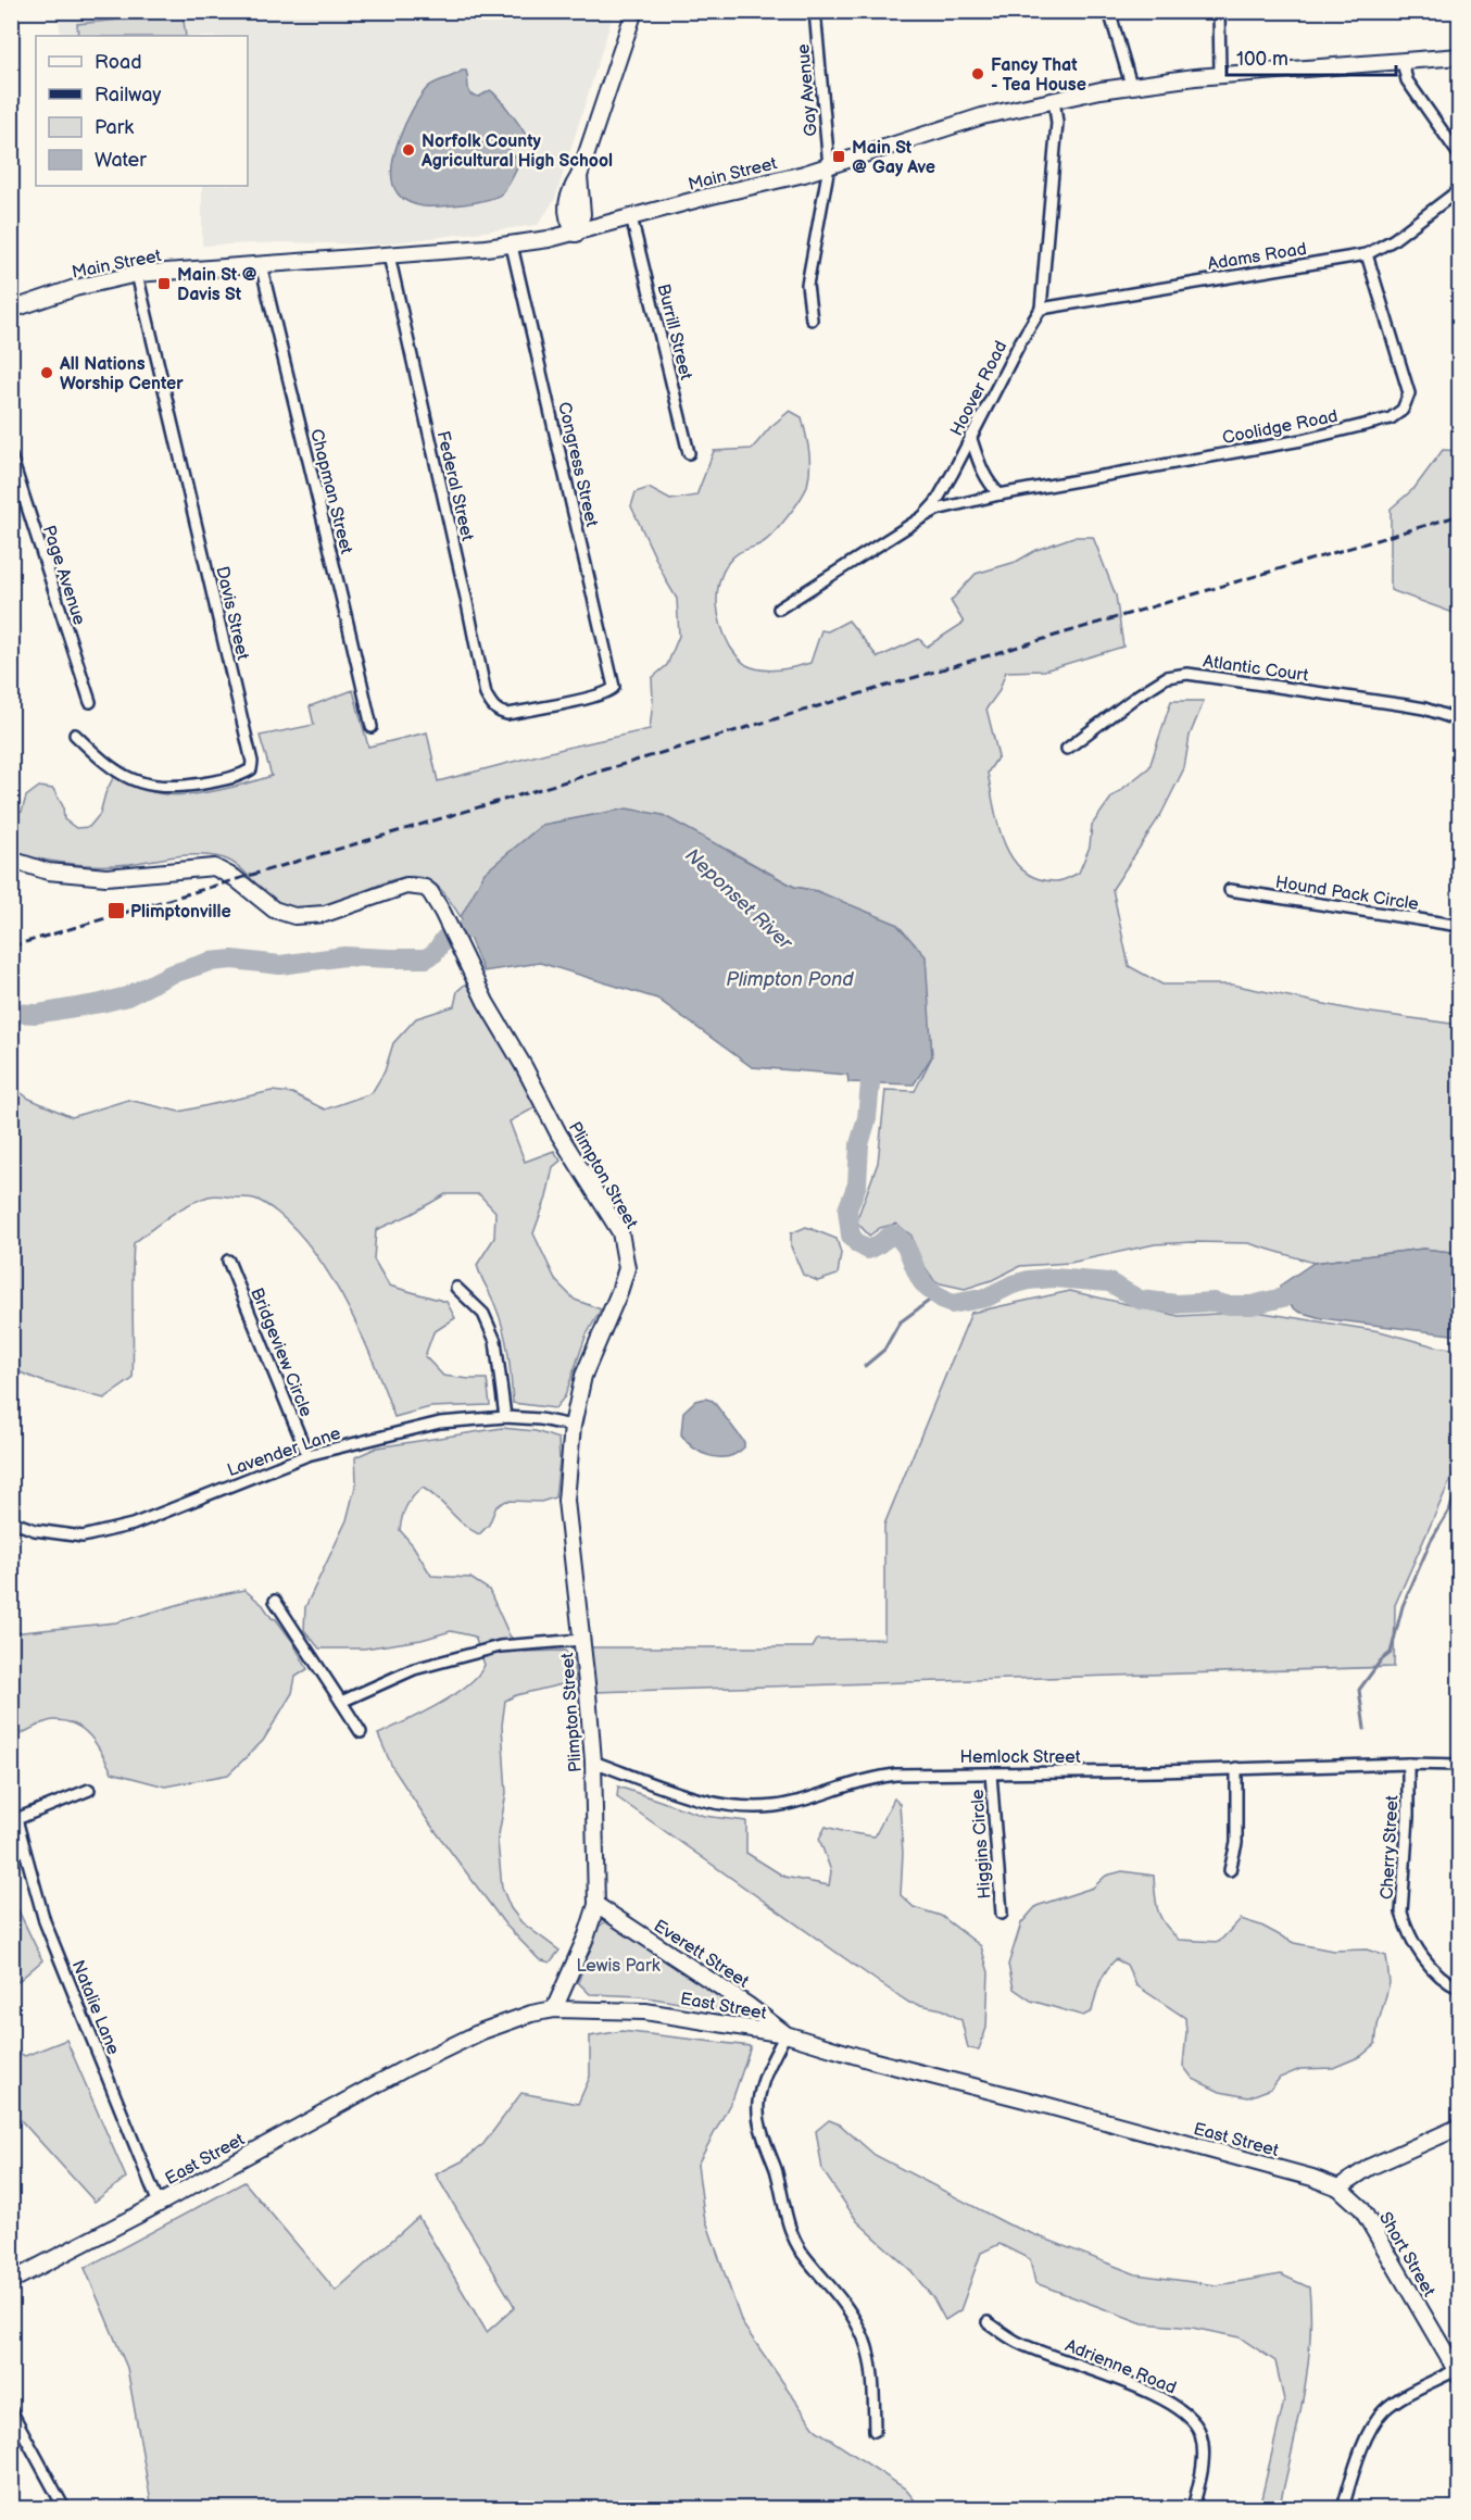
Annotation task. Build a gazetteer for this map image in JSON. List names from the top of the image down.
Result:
{
  "streets": {
    "street": [
      "Gay Avenue",
      "Main Street",
      "Adams Road",
      "Burrill Street",
      "Hoover Road",
      "Coolidge Road",
      "Congress Street",
      "Federal Street",
      "Chapman Street",
      "Page Avenue",
      "Davis Street",
      "Atlantic Court",
      "Hound Pack Circle",
      "Plimpton Street",
      "Bridgeview Circle",
      "Lavender Lane",
      "Hemlock Street",
      "Higgins Circle",
      "Cherry Street",
      "Everett Street",
      "East Street",
      "Natalie Lane",
      "Short Street",
      "Adrienne Road"
    ]
  },
  "crossings": [
    ["Gay Avenue", "Main Street"],
    ["Main Street", "Burrill Street"],
    ["Main Street", "Hoover Road"],
    ["Main Street", "Congress Street"],
    ["Main Street", "Federal Street"],
    ["Main Street", "Chapman Street"],
    ["Main Street", "Davis Street"],
    ["Adams Road", "Hoover Road"],
    ["Adams Road", "Coolidge Road"],
    ["Hoover Road", "Coolidge Road"],
    ["Congress Street", "Federal Street"],
    ["Plimpton Street", "Lavender Lane"],
    ["Plimpton Street", "Hemlock Street"],
    ["Plimpton Street", "Everett Street"],
    ["Plimpton Street", "East Street"],
    ["Bridgeview Circle", "Lavender Lane"],
    ["Hemlock Street", "Higgins Circle"],
    ["Hemlock Street", "Cherry Street"],
    ["Everett Street", "East Street"],
    ["East Street", "Natalie Lane"],
    ["East Street", "Short Street"]
  ],
  "water": ["Neponset River", "Plimpton Pond"],
  "parks": ["Lewis Park"],
  "places": {
    "other": ["Fancy That - Tea House", "Norfolk County Agricultural High School", "All Nations Worship Center"],
    "transit": ["Main St @ Gay Ave", "Main St @ Davis St", "Plimptonville"]
  },
  "legend": [
    "Road",
    "Railway",
    "Park",
    "Water"
  ],
  "scale_bar": "100 m"
}
